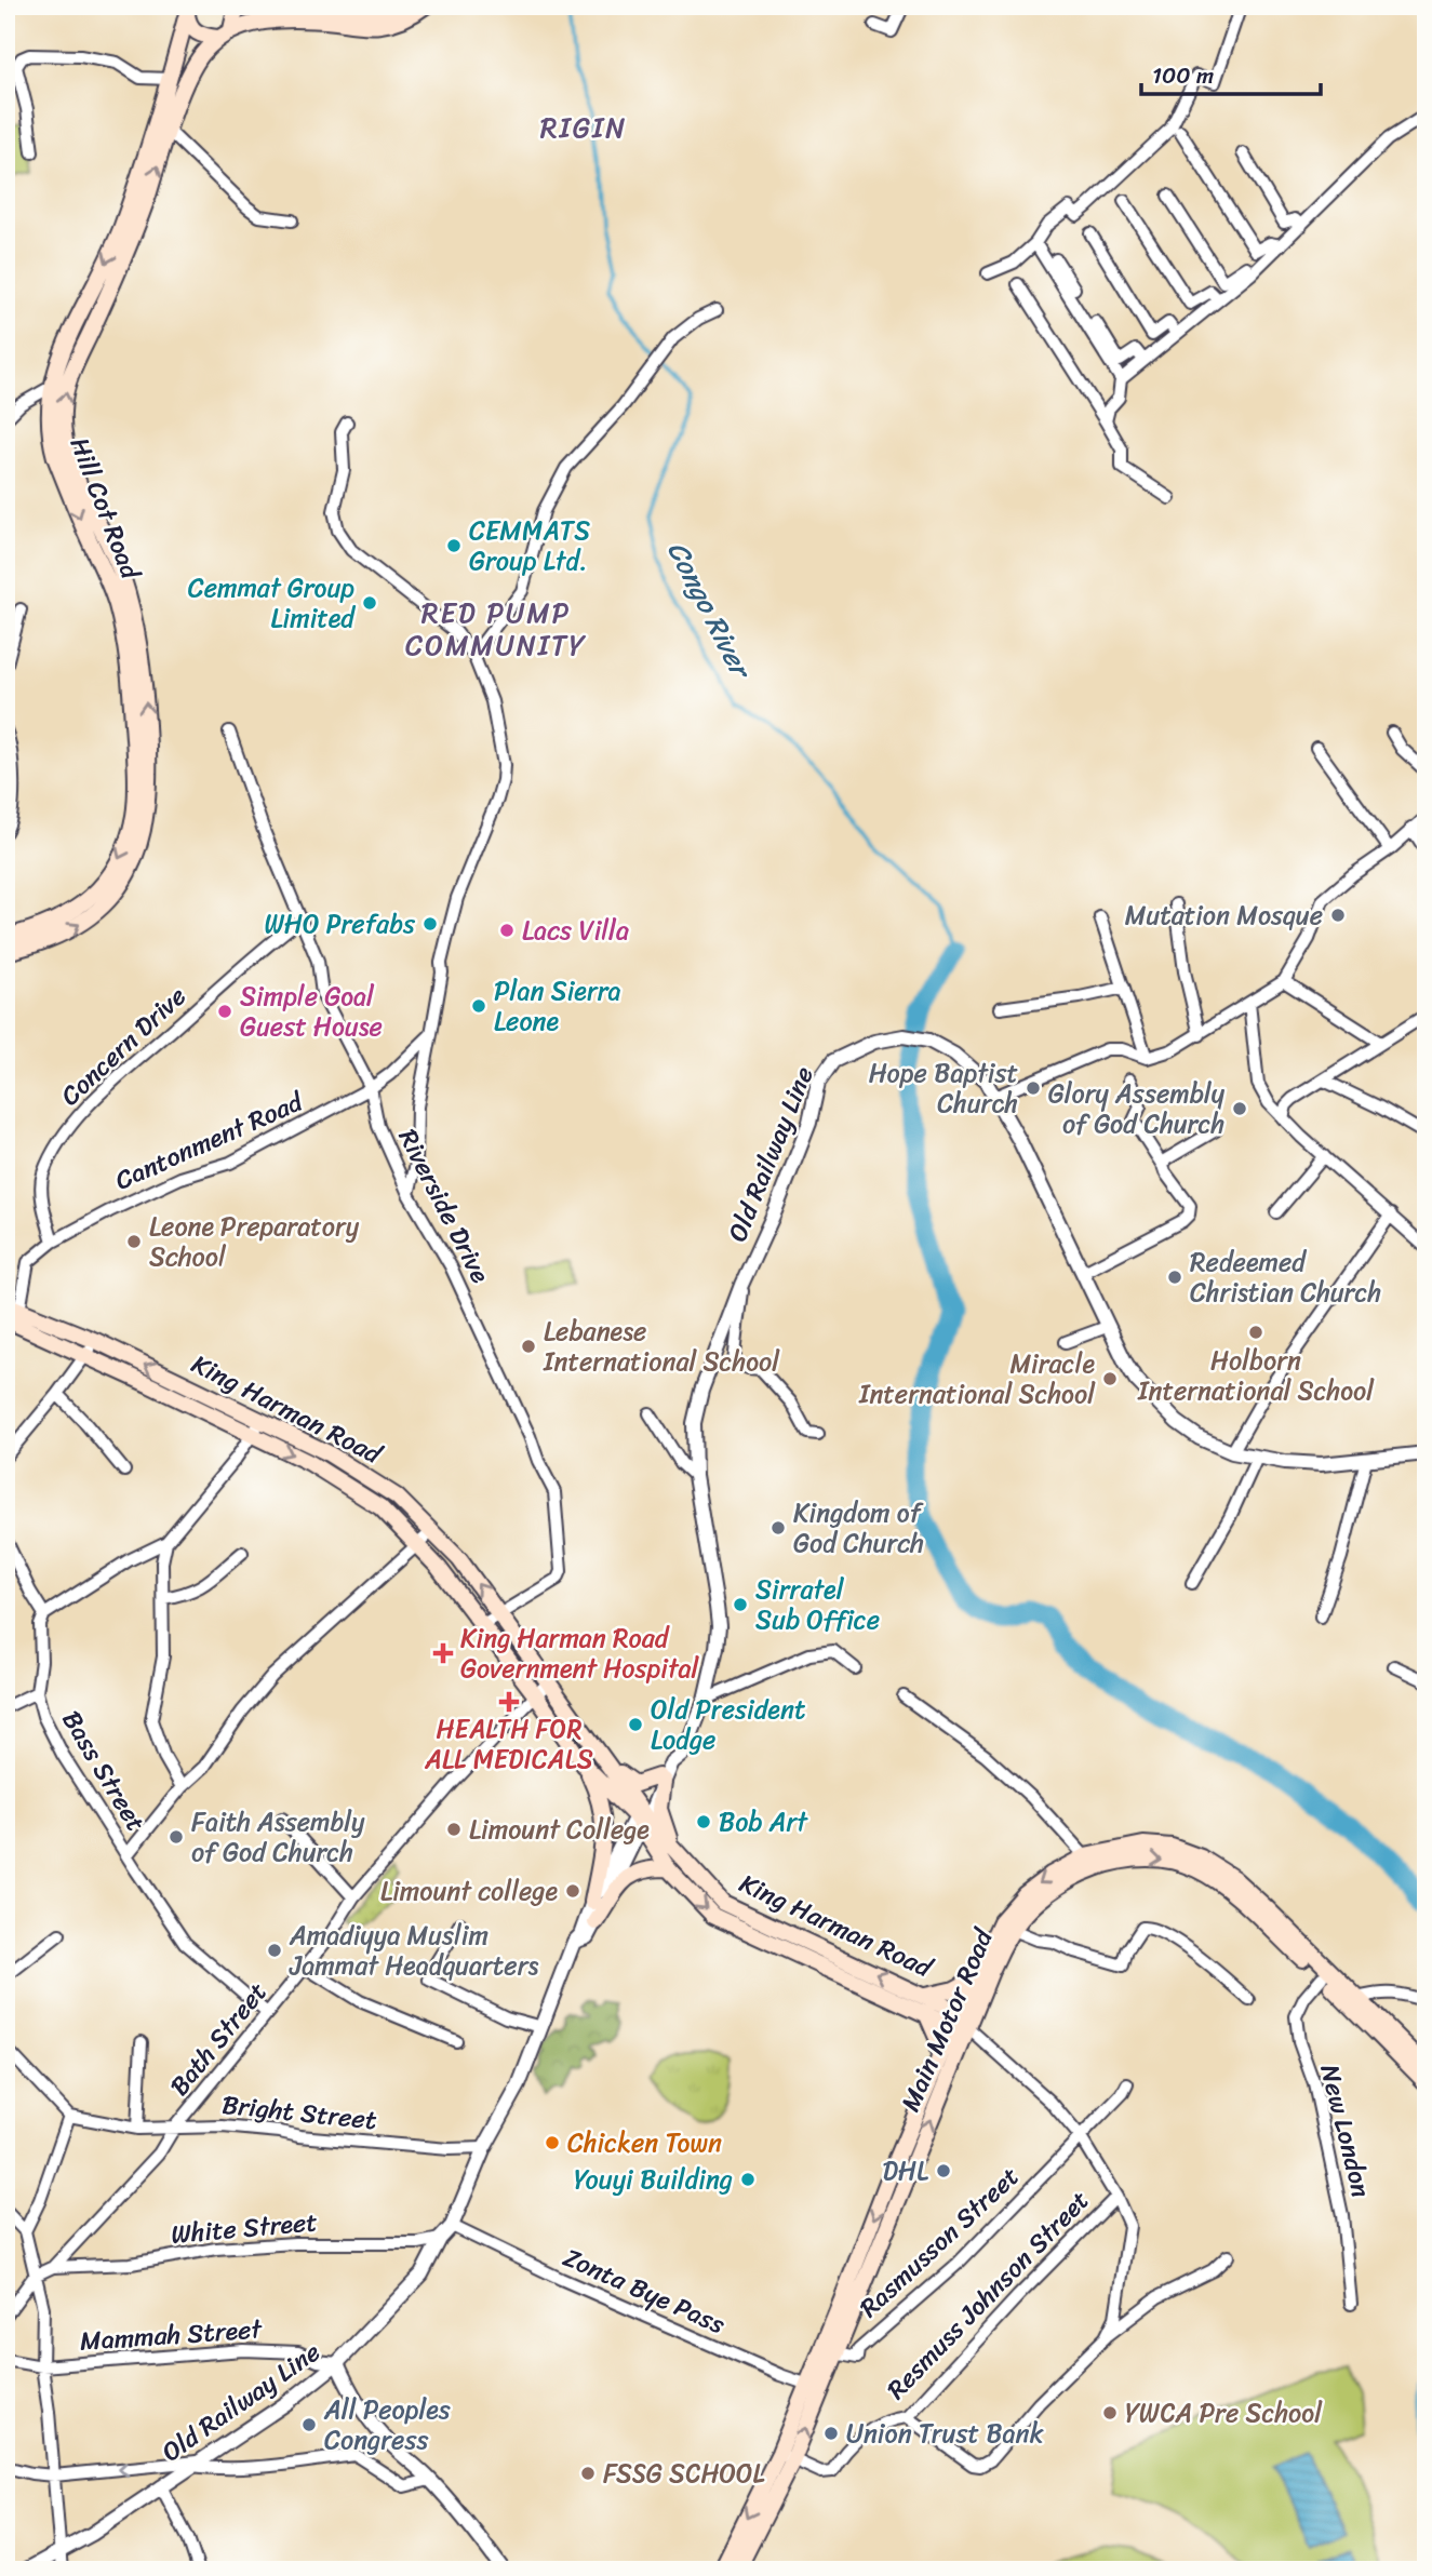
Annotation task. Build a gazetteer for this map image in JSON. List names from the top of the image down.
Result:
{
  "streets": {
    "main road": ["Hill Cot Road", "King Harman Road", "Main Motor Road"],
    "street": [
      "Concern Drive",
      "Cantonment Road",
      "Old Railway Line",
      "Riverside Drive",
      "Bass Street",
      "Bath Street",
      "Bright Street",
      "New London",
      "White Street",
      "Rasmusson Street",
      "Zonta Bye Pass",
      "Resmuss Johnson Street",
      "Mammah Street"
    ]
  },
  "crossings": [
    ["Concern Drive", "Cantonment Road"],
    ["Concern Drive", "Riverside Drive"],
    ["Cantonment Road", "Riverside Drive"],
    ["Cantonment Road", "King Harman Road"],
    ["Old Railway Line", "King Harman Road"],
    ["Old Railway Line", "Bright Street"],
    ["Old Railway Line", "White Street"],
    ["Old Railway Line", "Zonta Bye Pass"],
    ["Old Railway Line", "Mammah Street"],
    ["Riverside Drive", "King Harman Road"],
    ["King Harman Road", "Main Motor Road"],
    ["King Harman Road", "Bath Street"],
    ["Bass Street", "Bath Street"],
    ["Main Motor Road", "New London"],
    ["Main Motor Road", "Rasmusson Street"],
    ["Main Motor Road", "Zonta Bye Pass"],
    ["Main Motor Road", "Resmuss Johnson Street"],
    ["Bath Street", "Bright Street"],
    ["Bath Street", "White Street"]
  ],
  "districts": ["RIGIN", "RED PUMP COMMUNITY"],
  "water": ["Congo River"],
  "places": {
    "other": [
      "CEMMATS Group Ltd.",
      "Cemmat Group Limited",
      "Mutation Mosque",
      "WHO Prefabs",
      "Lacs Villa",
      "Plan Sierra Leone",
      "Simple Goal Guest House",
      "Hope Baptist Church",
      "Glory Assembly of God Church",
      "Leone Preparatory School",
      "Redeemed Christian Church",
      "Holborn International School",
      "Lebanese International School",
      "Miracle International School",
      "Kingdom of God Church",
      "Sirratel Sub Office",
      "Old President Lodge",
      "Bob Art",
      "Limount College",
      "Faith Assembly of God Church",
      "Limount college",
      "Amadiyya Muslim Jammat Headquarters",
      "Chicken Town",
      "DHL",
      "Youyi Building",
      "YWCA Pre School",
      "All Peoples Congress",
      "Union Trust Bank",
      "FSSG SCHOOL"
    ],
    "health": ["King Harman Road Government Hospital", "HEALTH FOR ALL MEDICALS"]
  },
  "scale_bar": "100 m"
}
